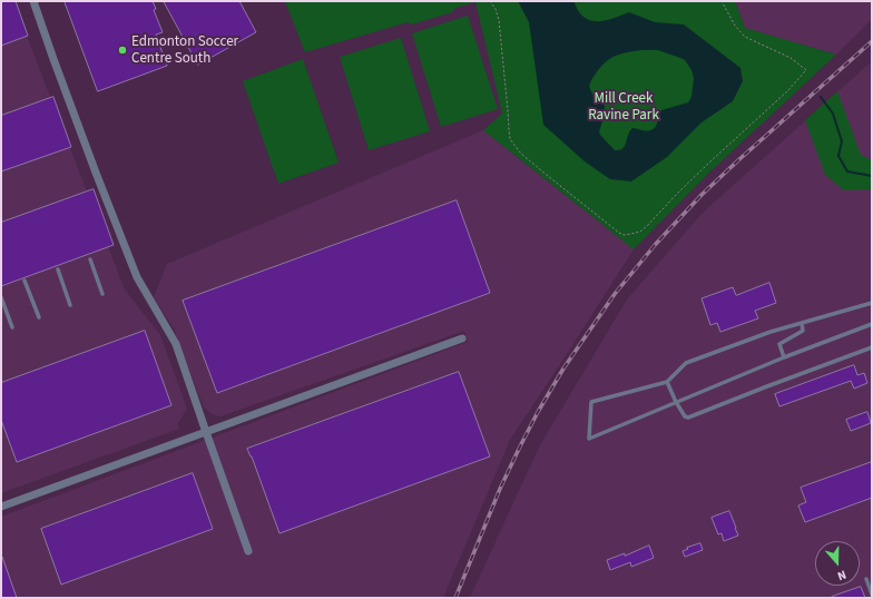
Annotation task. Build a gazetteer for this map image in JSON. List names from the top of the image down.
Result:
{
  "parks": ["Mill Creek Ravine Park"],
  "places": ["Edmonton Soccer Centre South"],
  "north": "bottom"
}
